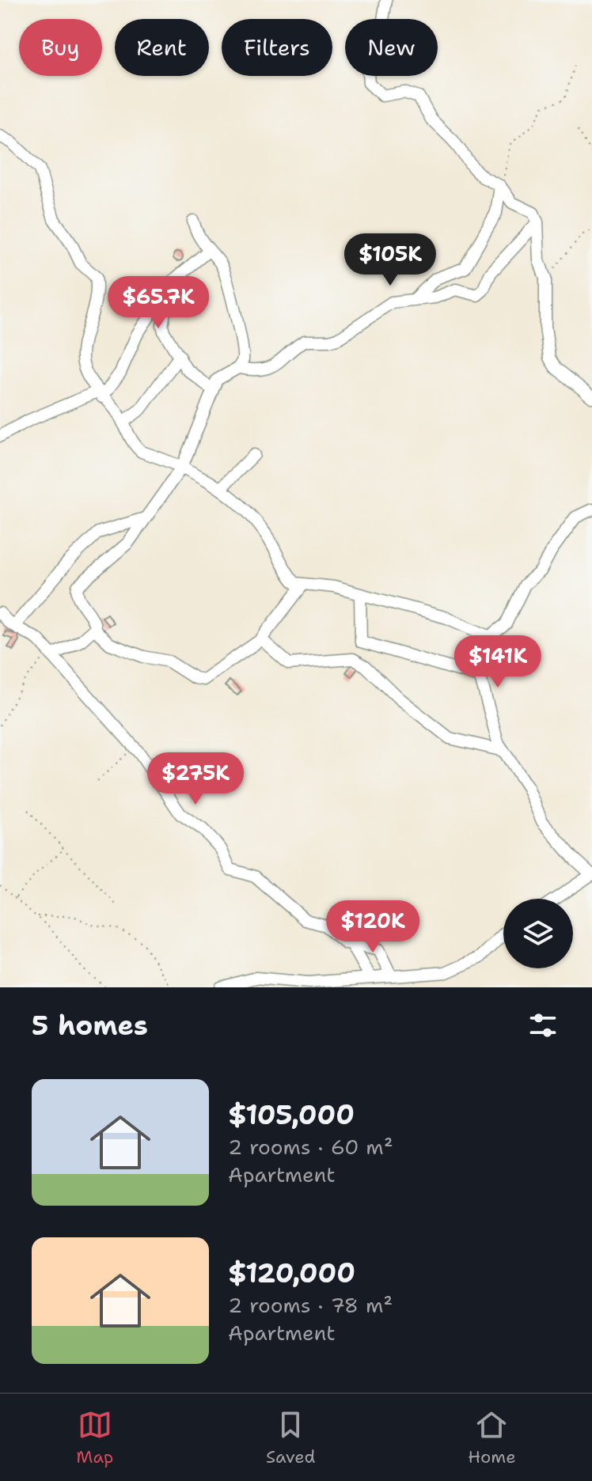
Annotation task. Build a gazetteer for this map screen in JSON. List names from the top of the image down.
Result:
{
  "page": {
    "chip": [
      "Buy",
      "Rent",
      "Filters",
      "New"
    ],
    "price": [
      "$105K",
      "$65.7K",
      "$141K",
      "$275K",
      "$120K"
    ],
    "heading": "5 homes",
    "list": [
      {
        "name": "$105,000",
        "note": "2 rooms · 60 m² · Apartment"
      },
      {
        "name": "$120,000",
        "note": "2 rooms · 78 m² · Apartment"
      }
    ],
    "tabs": ["Map", "Saved", "Home"]
  }
}
